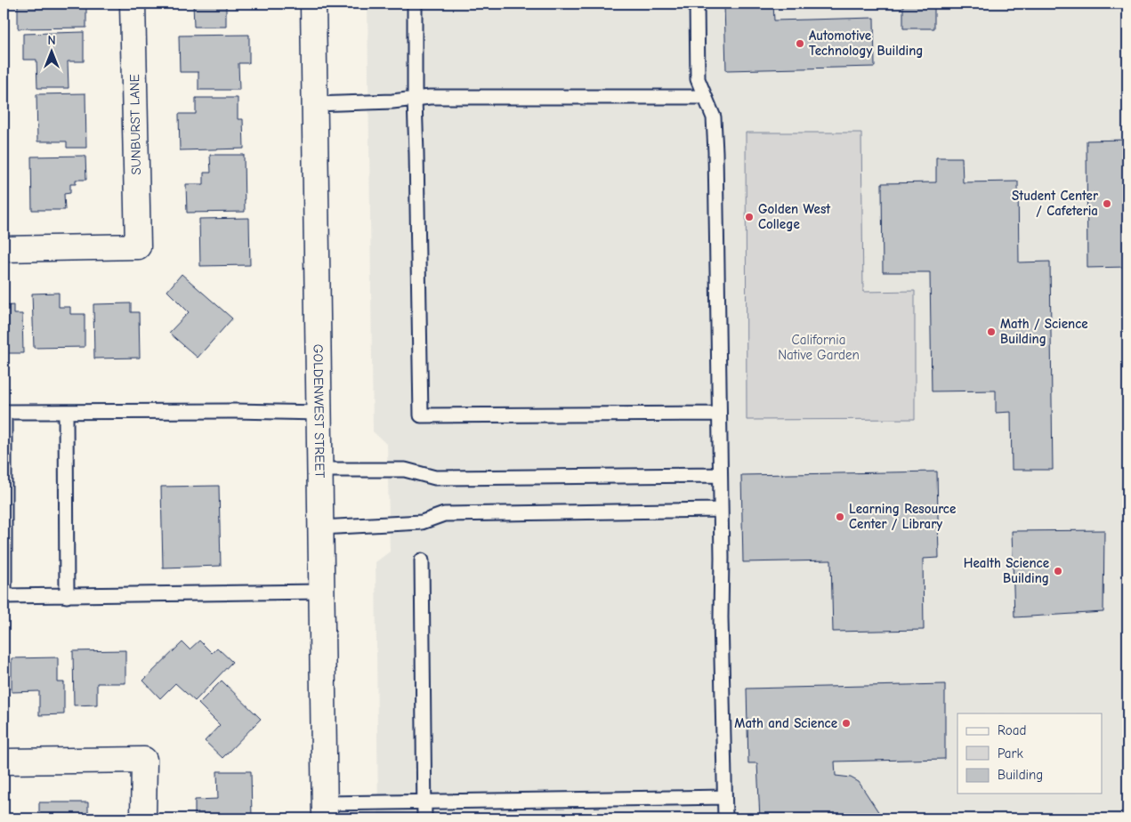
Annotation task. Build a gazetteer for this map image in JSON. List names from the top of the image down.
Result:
{
  "streets": {
    "main road": ["SUNBURST LANE", "GOLDENWEST STREET"]
  },
  "parks": ["California Native Garden"],
  "places": [
    "Automotive Technology Building",
    "Student Center / Cafeteria",
    "Golden West College",
    "Math / Science Building",
    "Learning Resource Center / Library",
    "Health Science Building",
    "Math and Science"
  ],
  "legend": ["Road", "Park", "Building"],
  "north": "top"
}
